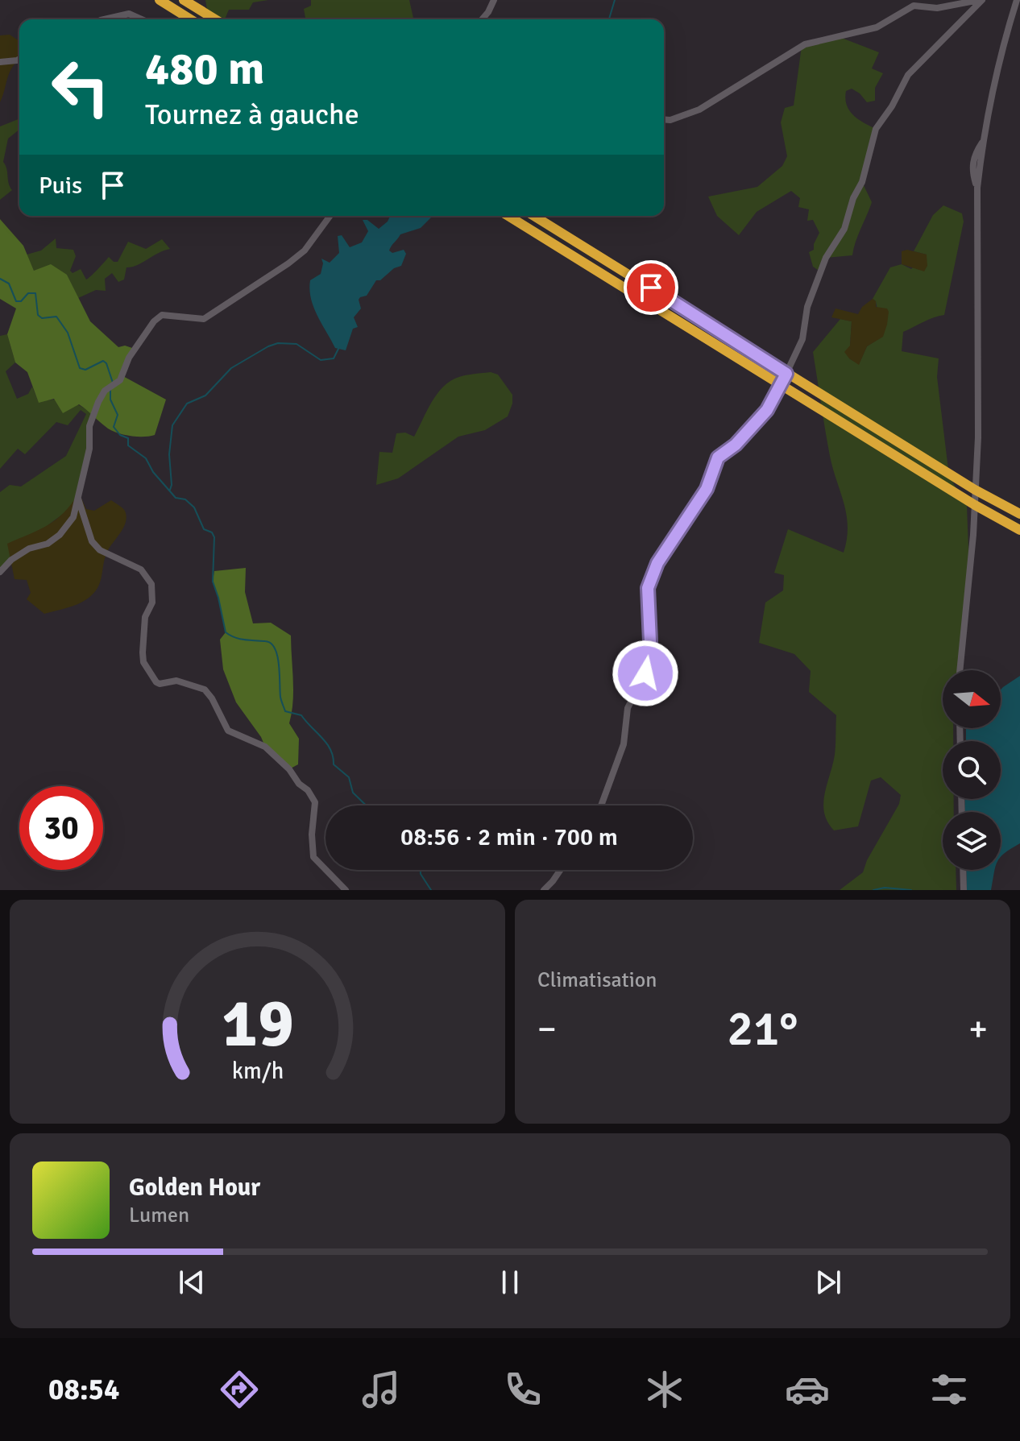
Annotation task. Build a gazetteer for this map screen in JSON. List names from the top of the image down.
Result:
{
  "north": "right",
  "page": {
    "turn": ["480 m", "Tournez à gauche"],
    "then": "Puis",
    "limit": "30",
    "trip": "08:56 · 2 min · 700 m",
    "tile": "Climatisation",
    "heat": ["−", "21°", "+"],
    "song": ["Golden Hour", "Lumen"],
    "tabs": "08:54",
    "gauge": ["19", "km/h"]
  }
}
